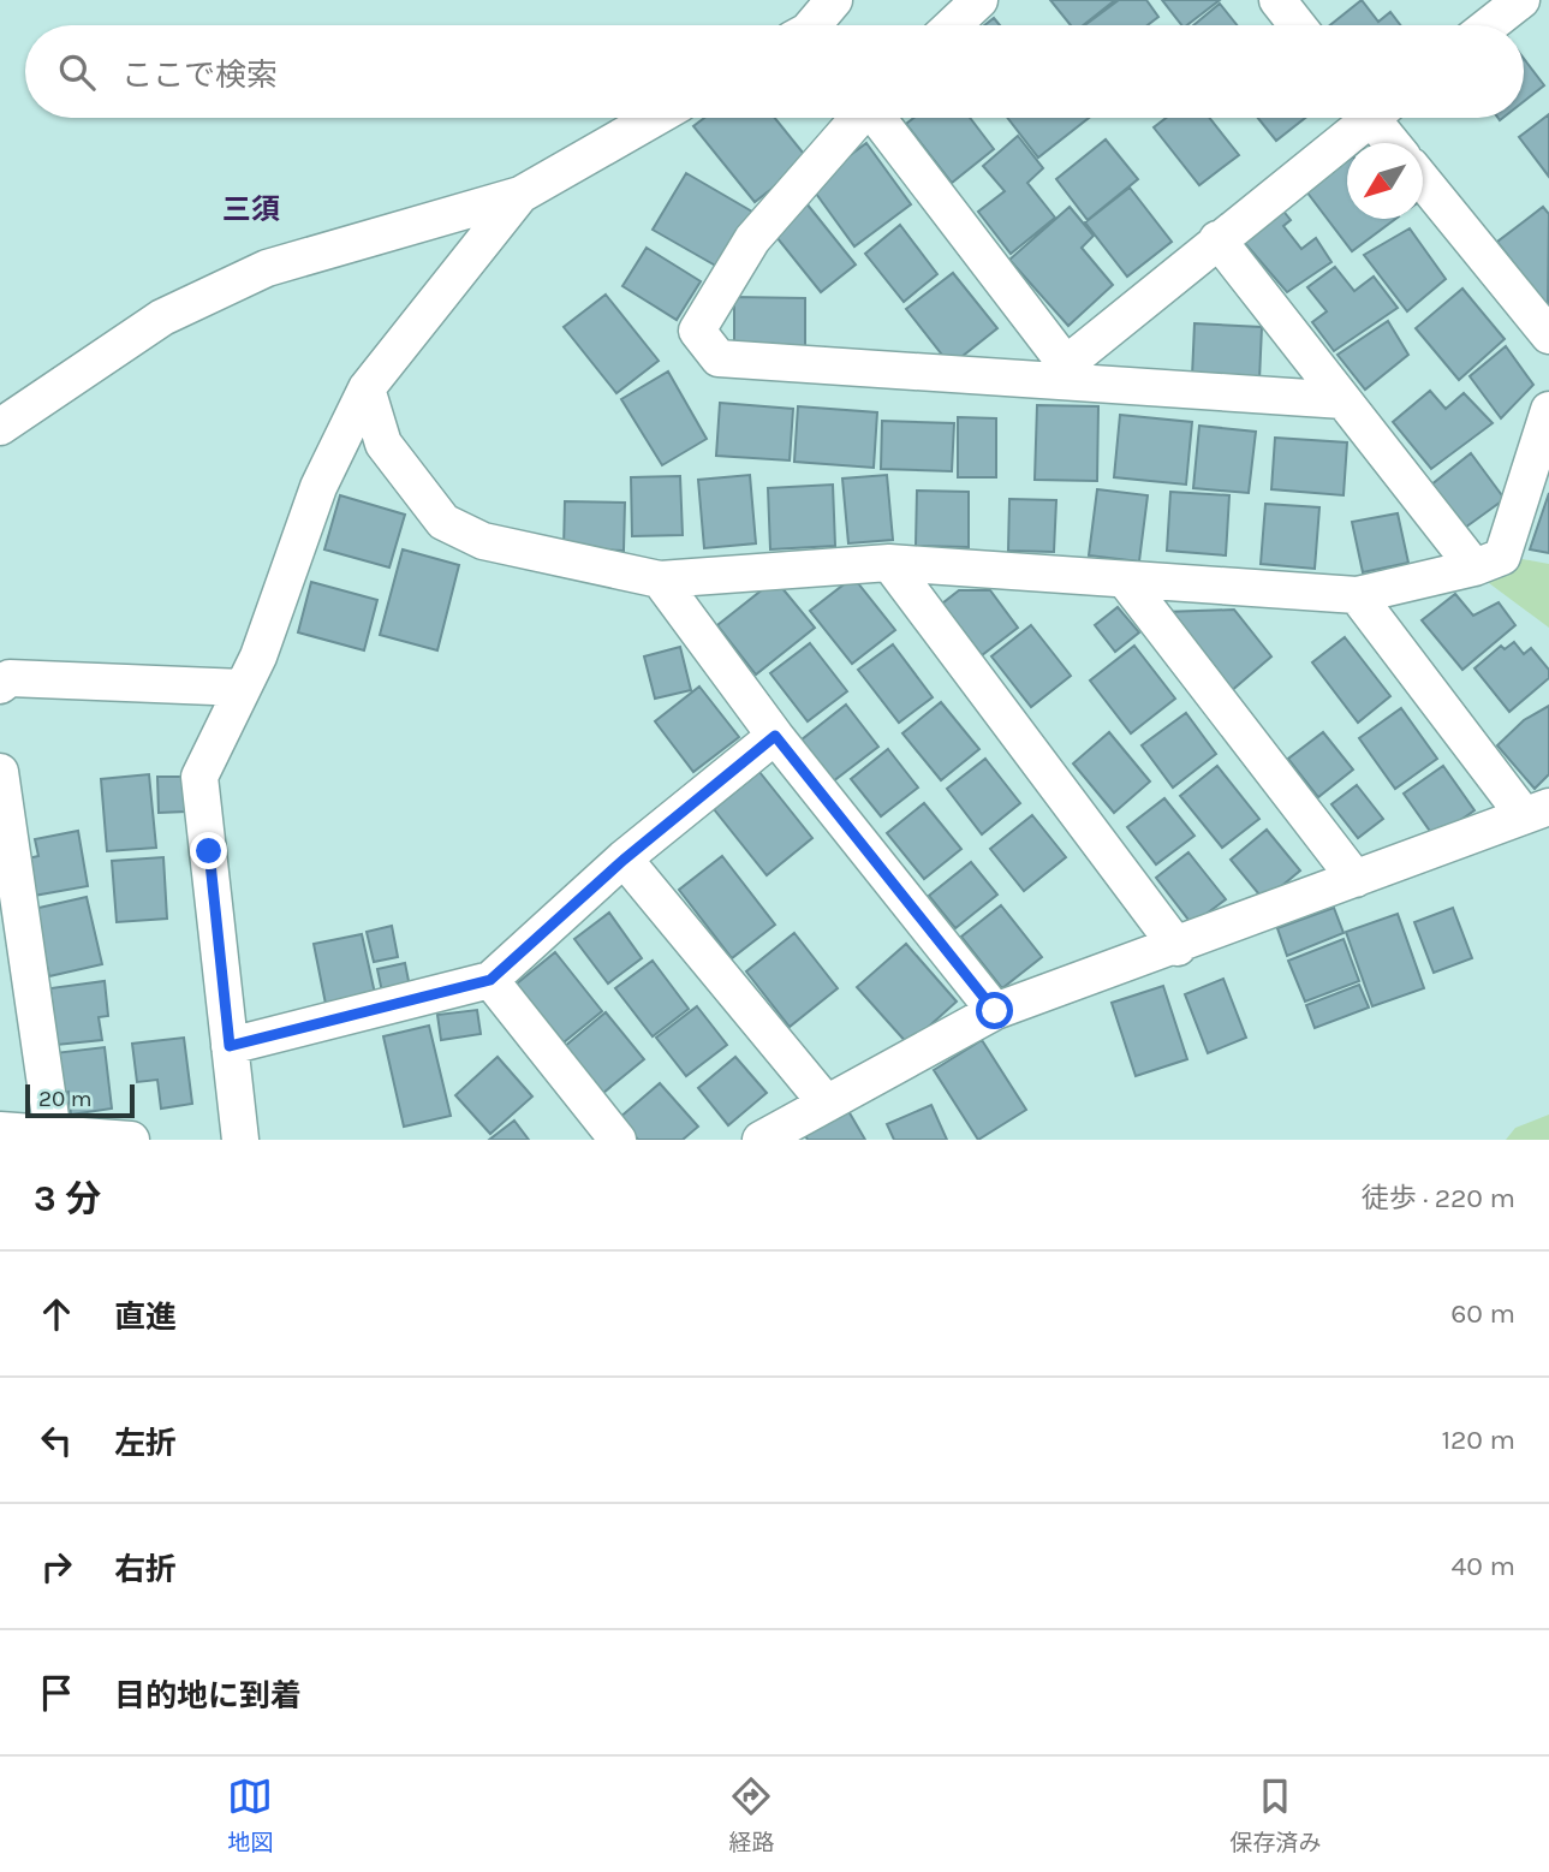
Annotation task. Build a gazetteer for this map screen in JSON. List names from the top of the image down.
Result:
{
  "districts": ["三須"],
  "scale_bar": "20 m",
  "north": "bottom left",
  "page": {
    "search": "ここで検索",
    "scale": "20 m",
    "heading": ["3 分", "徒歩 · 220 m"],
    "list": [
      ["直進", "60 m"],
      ["左折", "120 m"],
      ["右折", "40 m"],
      "目的地に到着"
    ],
    "nav": ["地図", "経路", "保存済み"]
  }
}
